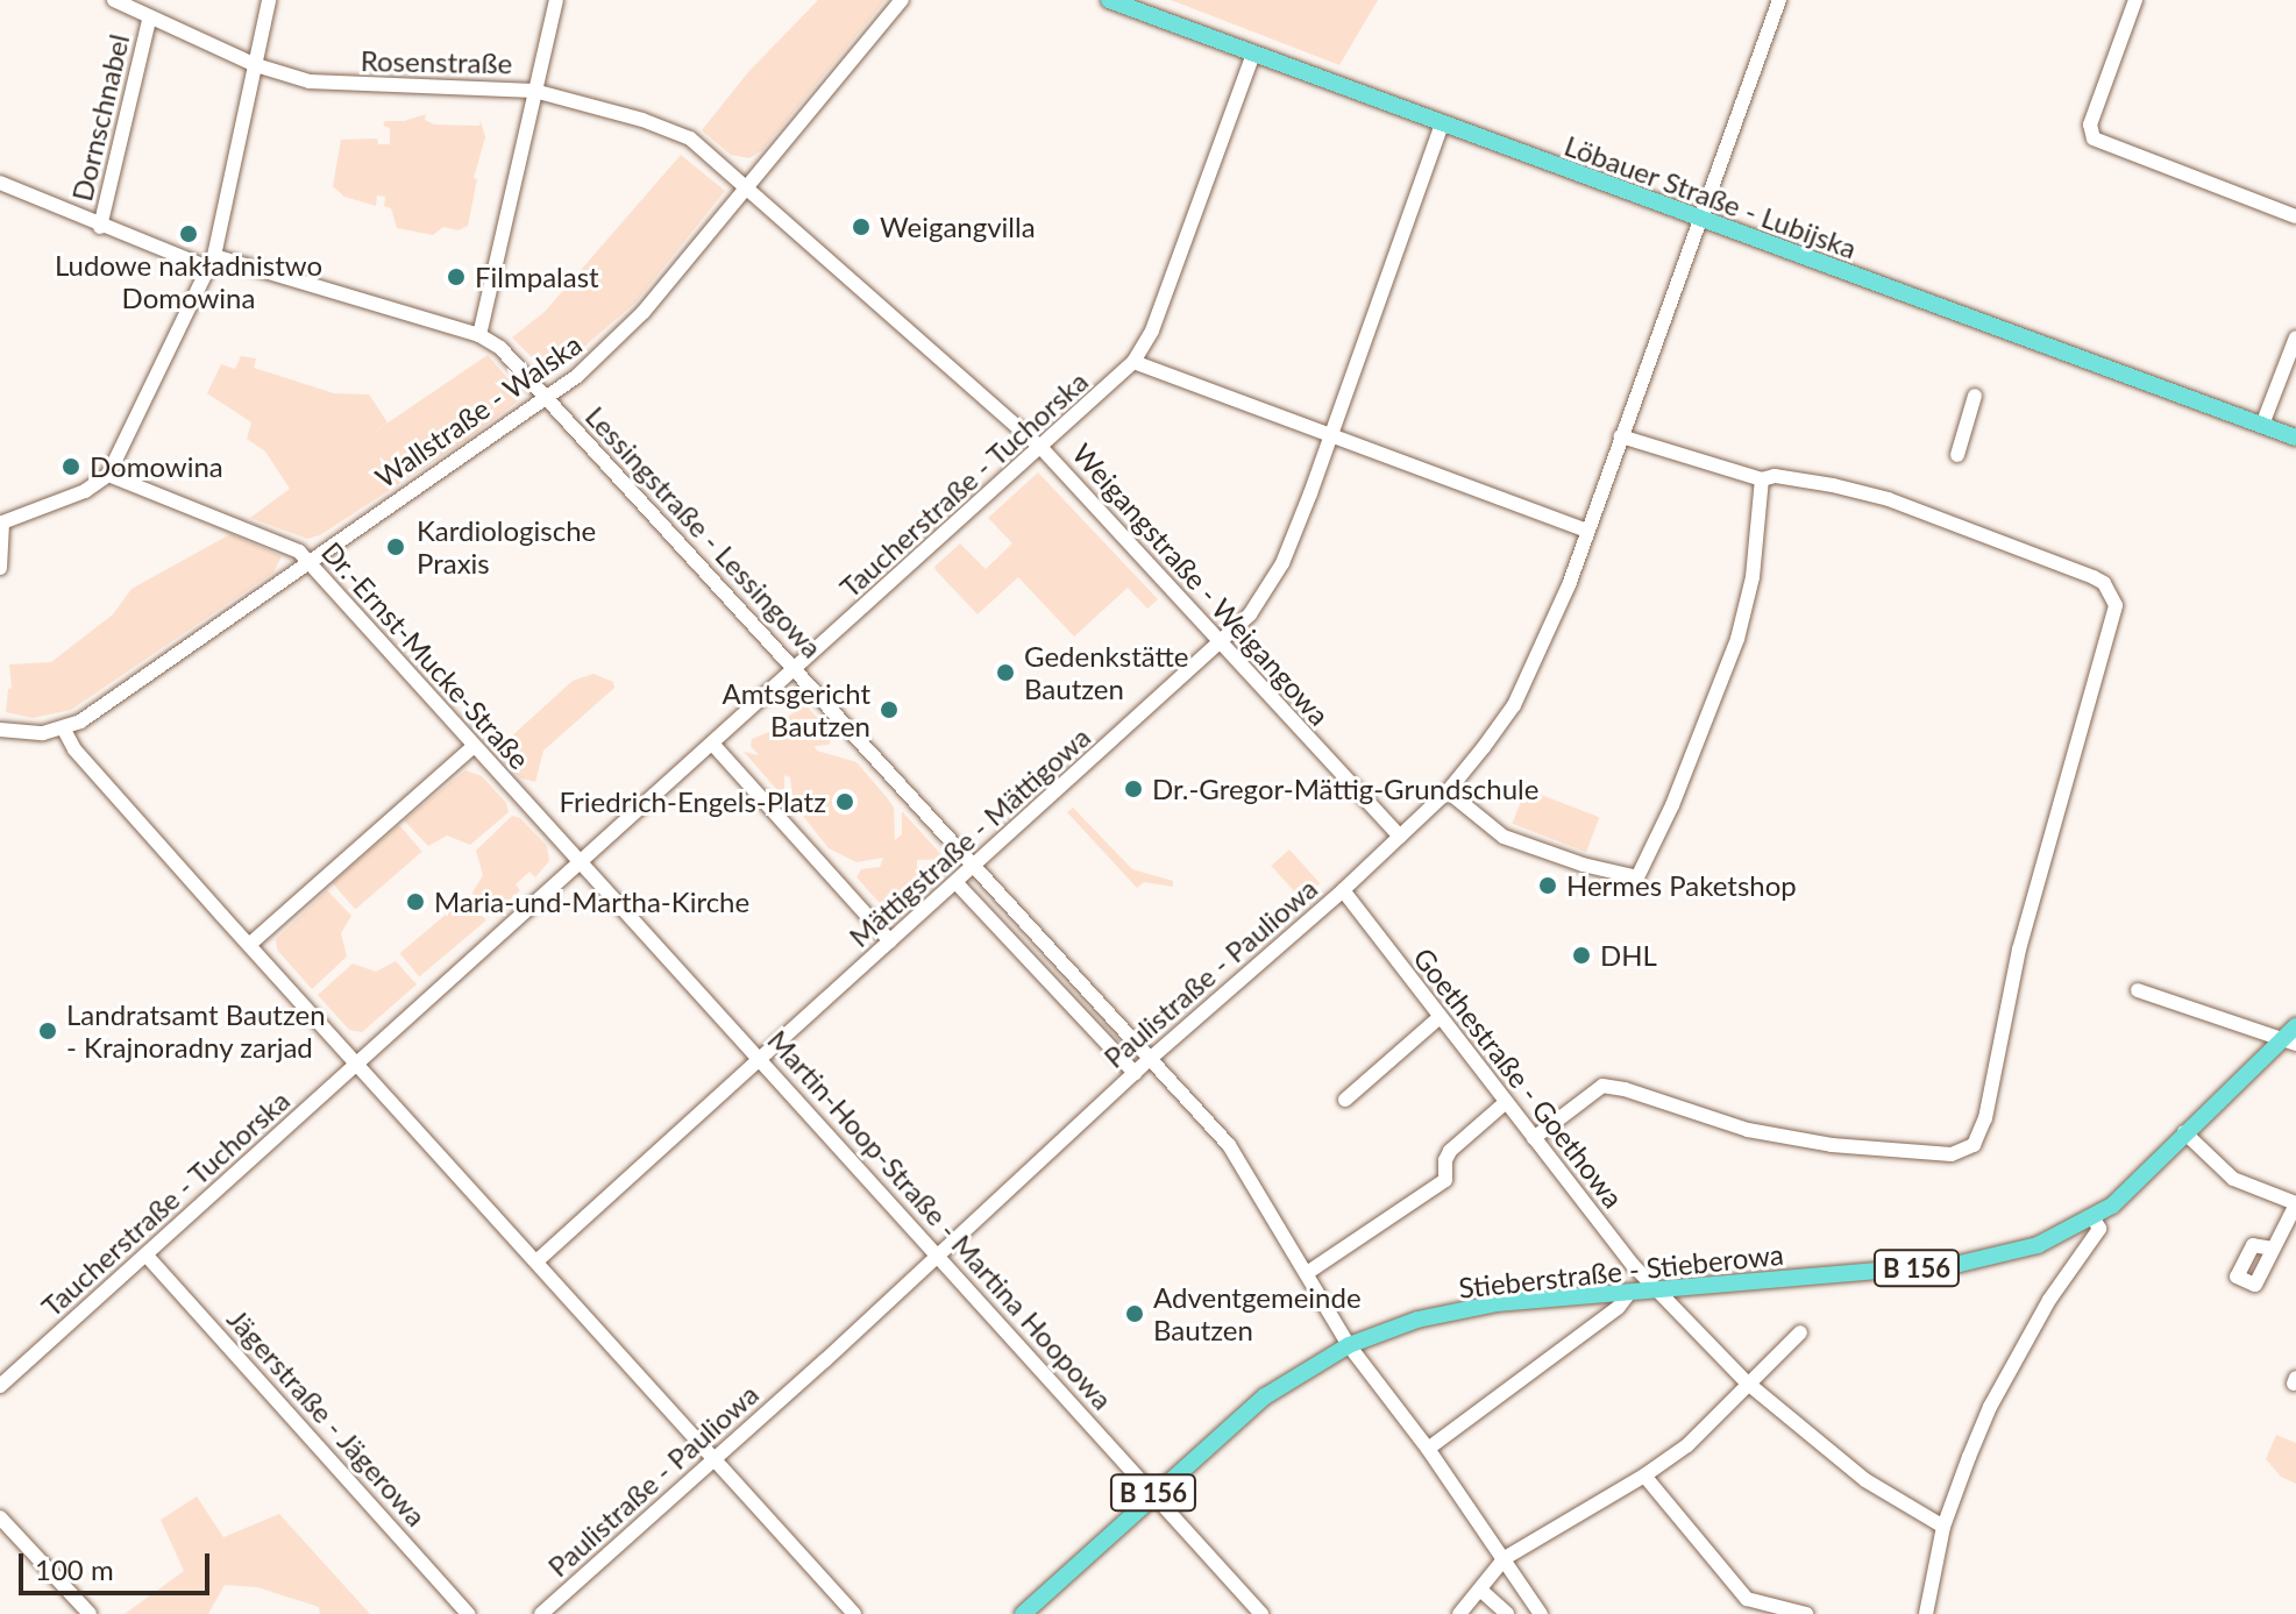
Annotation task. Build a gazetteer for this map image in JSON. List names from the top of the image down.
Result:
{
  "streets": {
    "main road": ["Löbauer Straße - Lubijska", "B 156", "Stieberstraße - Stieberowa"],
    "street": [
      "Rosenstraße",
      "Dornschnabel",
      "Wallstraße - Walska",
      "Taucherstraße - Tuchorska",
      "Lessingstraße - Lessingowa",
      "Weigangstraße - Weigangowa",
      "Dr.-Ernst-Mucke-Straße",
      "Mättigstraße - Mättigowa",
      "Paulistraße - Pauliowa",
      "Goethestraße - Goethowa",
      "Martin-Hoop-Straße - Martina Hoopowa",
      "Jägerstraße - Jägerowa"
    ]
  },
  "crossings": [
    ["Rosenstraße", "Dornschnabel"],
    ["Rosenstraße", "Wallstraße - Walska"],
    ["Rosenstraße", "Weigangstraße - Weigangowa"],
    ["Löbauer Straße - Lubijska", "Taucherstraße - Tuchorska"],
    ["Löbauer Straße - Lubijska", "Mättigstraße - Mättigowa"],
    ["Löbauer Straße - Lubijska", "Paulistraße - Pauliowa"],
    ["Wallstraße - Walska", "Lessingstraße - Lessingowa"],
    ["Wallstraße - Walska", "Weigangstraße - Weigangowa"],
    ["Wallstraße - Walska", "Dr.-Ernst-Mucke-Straße"],
    ["Taucherstraße - Tuchorska", "Lessingstraße - Lessingowa"],
    ["Taucherstraße - Tuchorska", "Weigangstraße - Weigangowa"],
    ["Taucherstraße - Tuchorska", "Dr.-Ernst-Mucke-Straße"],
    ["Taucherstraße - Tuchorska", "Martin-Hoop-Straße - Martina Hoopowa"],
    ["Taucherstraße - Tuchorska", "Jägerstraße - Jägerowa"],
    ["Lessingstraße - Lessingowa", "Mättigstraße - Mättigowa"],
    ["Lessingstraße - Lessingowa", "Paulistraße - Pauliowa"],
    ["Lessingstraße - Lessingowa", "Stieberstraße - Stieberowa"],
    ["Weigangstraße - Weigangowa", "Mättigstraße - Mättigowa"],
    ["Weigangstraße - Weigangowa", "Paulistraße - Pauliowa"],
    ["Dr.-Ernst-Mucke-Straße", "Martin-Hoop-Straße - Martina Hoopowa"],
    ["Mättigstraße - Mättigowa", "Martin-Hoop-Straße - Martina Hoopowa"],
    ["Paulistraße - Pauliowa", "Goethestraße - Goethowa"],
    ["Paulistraße - Pauliowa", "Martin-Hoop-Straße - Martina Hoopowa"],
    ["Goethestraße - Goethowa", "Stieberstraße - Stieberowa"],
    ["Martin-Hoop-Straße - Martina Hoopowa", "Stieberstraße - Stieberowa"],
    ["B 156", "Stieberstraße - Stieberowa"]
  ],
  "places": [
    "Weigangvilla",
    "Ludowe nakładnistwo Domowina",
    "Filmpalast",
    "Domowina",
    "Kardiologische Praxis",
    "Gedenkstätte Bautzen",
    "Amtsgericht Bautzen",
    "Dr.-Gregor-Mättig-Grundschule",
    "Friedrich-Engels-Platz",
    "Hermes Paketshop",
    "Maria-und-Martha-Kirche",
    "DHL",
    "Landratsamt Bautzen - Krajnoradny zarjad",
    "Adventgemeinde Bautzen"
  ],
  "scale_bar": "100 m"
}
